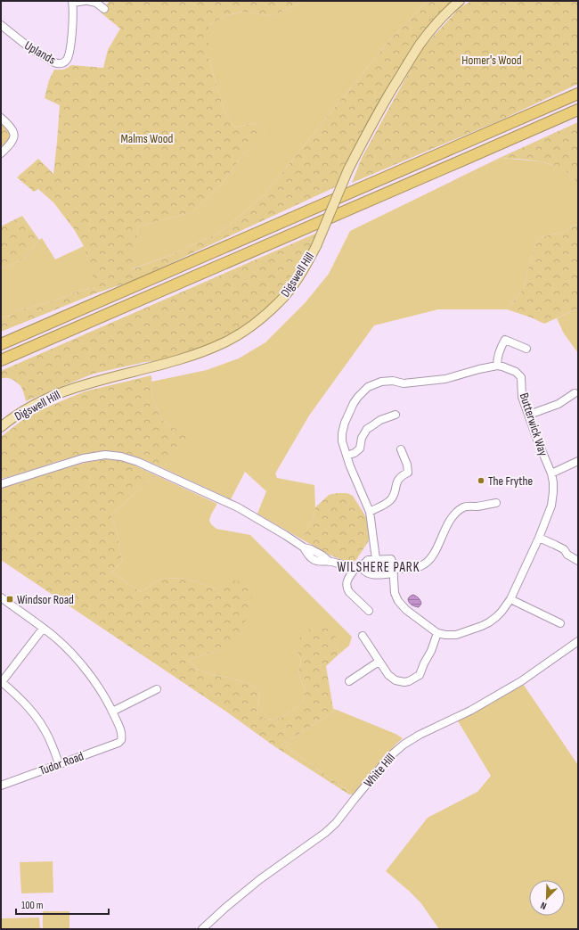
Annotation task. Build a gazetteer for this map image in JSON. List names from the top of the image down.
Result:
{
  "streets": {
    "main road": ["Digswell Hill"],
    "street": [
      "Uplands",
      "Butterwick Way",
      "Tudor Road",
      "White Hill"
    ]
  },
  "districts": ["WILSHERE PARK"],
  "parks": ["Homer's Wood", "Malms Wood"],
  "places": {
    "other": ["The Frythe"],
    "transit": ["Windsor Road"]
  },
  "scale_bar": "100 m",
  "north": "bottom left"
}
